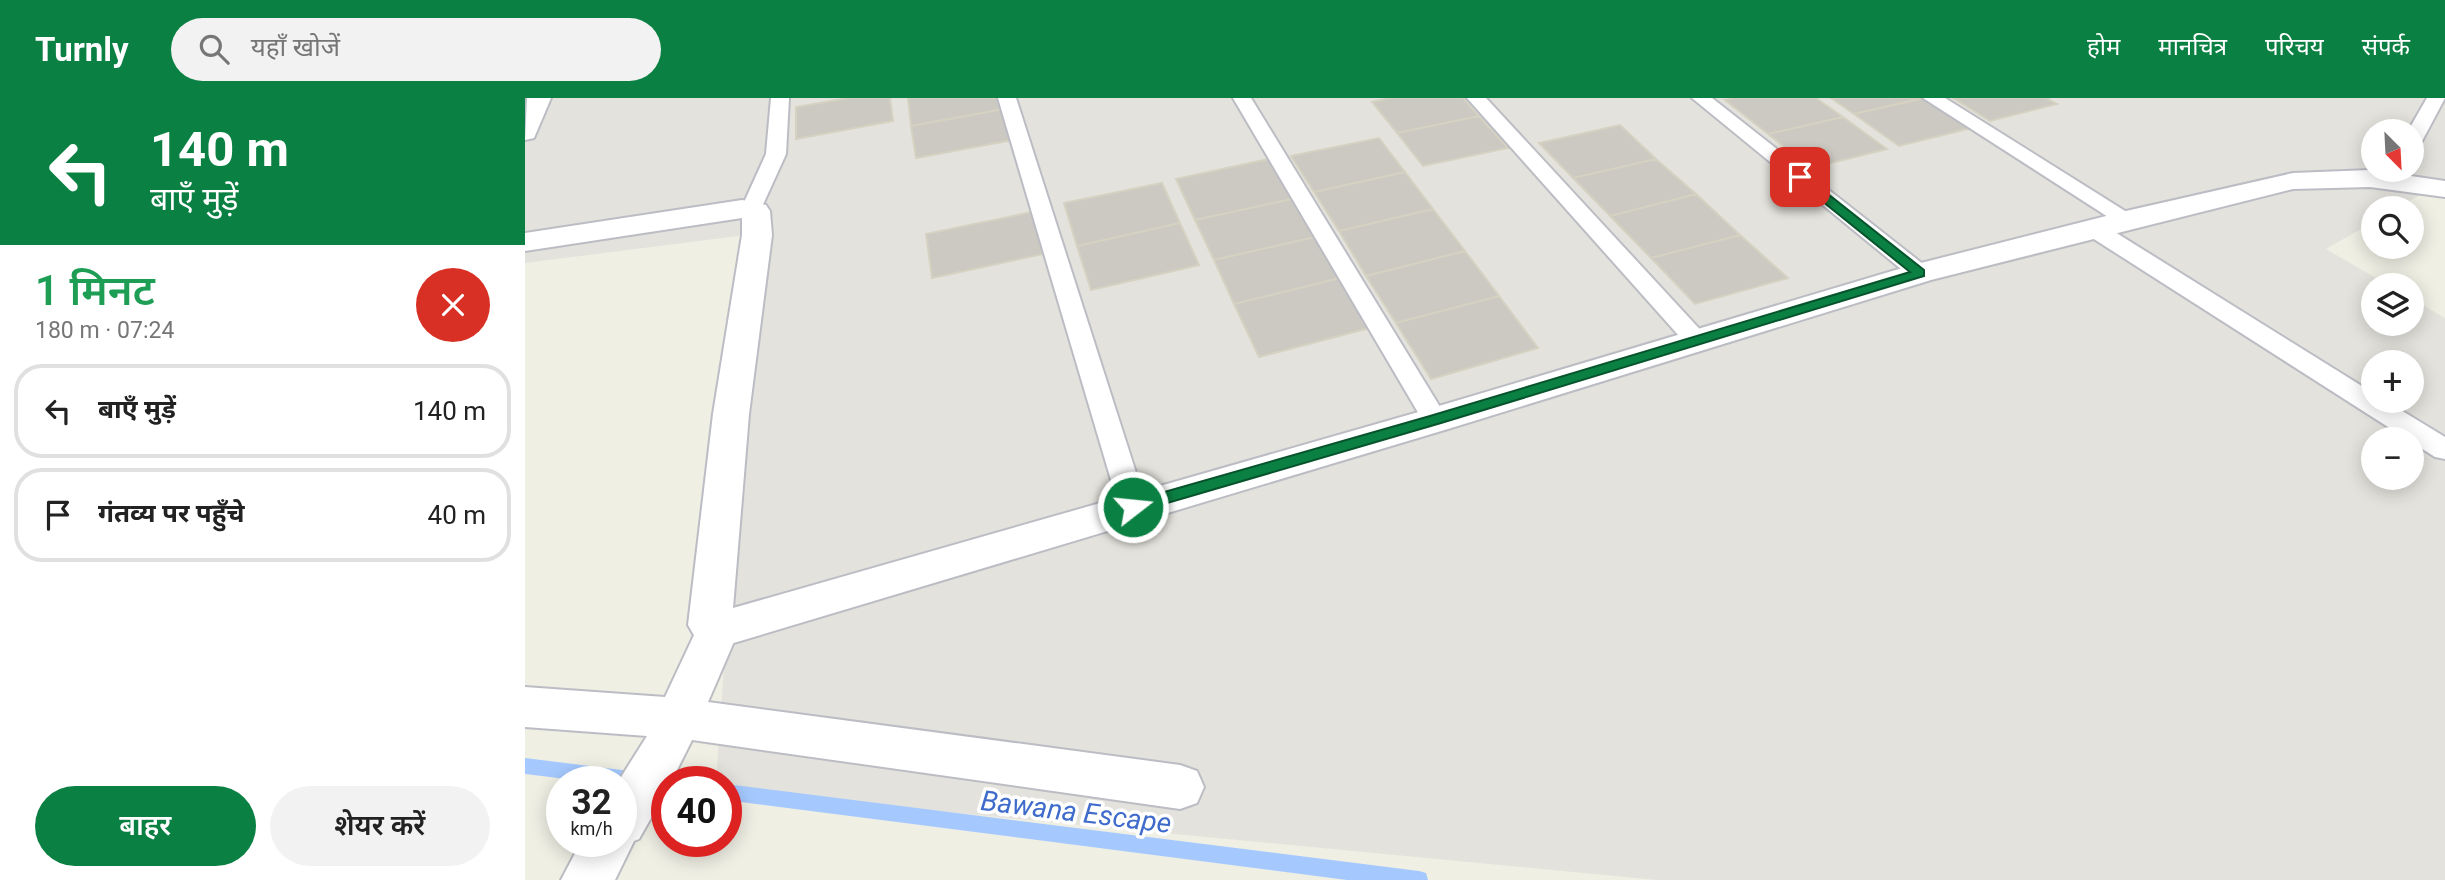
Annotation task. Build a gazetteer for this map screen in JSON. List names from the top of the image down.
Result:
{
  "water": ["Bawana Escape"],
  "north": "bottom right",
  "page": {
    "header": "Turnly",
    "search": "यहाँ खोजें",
    "nav": [
      "होम",
      "मानचित्र",
      "परिचय",
      "संपर्क"
    ],
    "turn": ["140 m", "बाएँ मुड़ें"],
    "map_buttons": ["+", "−"],
    "heading": ["1 मिनट", "180 m · 07:24"],
    "list": [
      {
        "name": "बाएँ मुड़ें",
        "value": "140 m"
      },
      {
        "name": "गंतव्य पर पहुँचे",
        "value": "40 m"
      }
    ],
    "speed": "32 km/h",
    "limit": "40",
    "buttons": ["बाहर", "शेयर करें"]
  }
}
